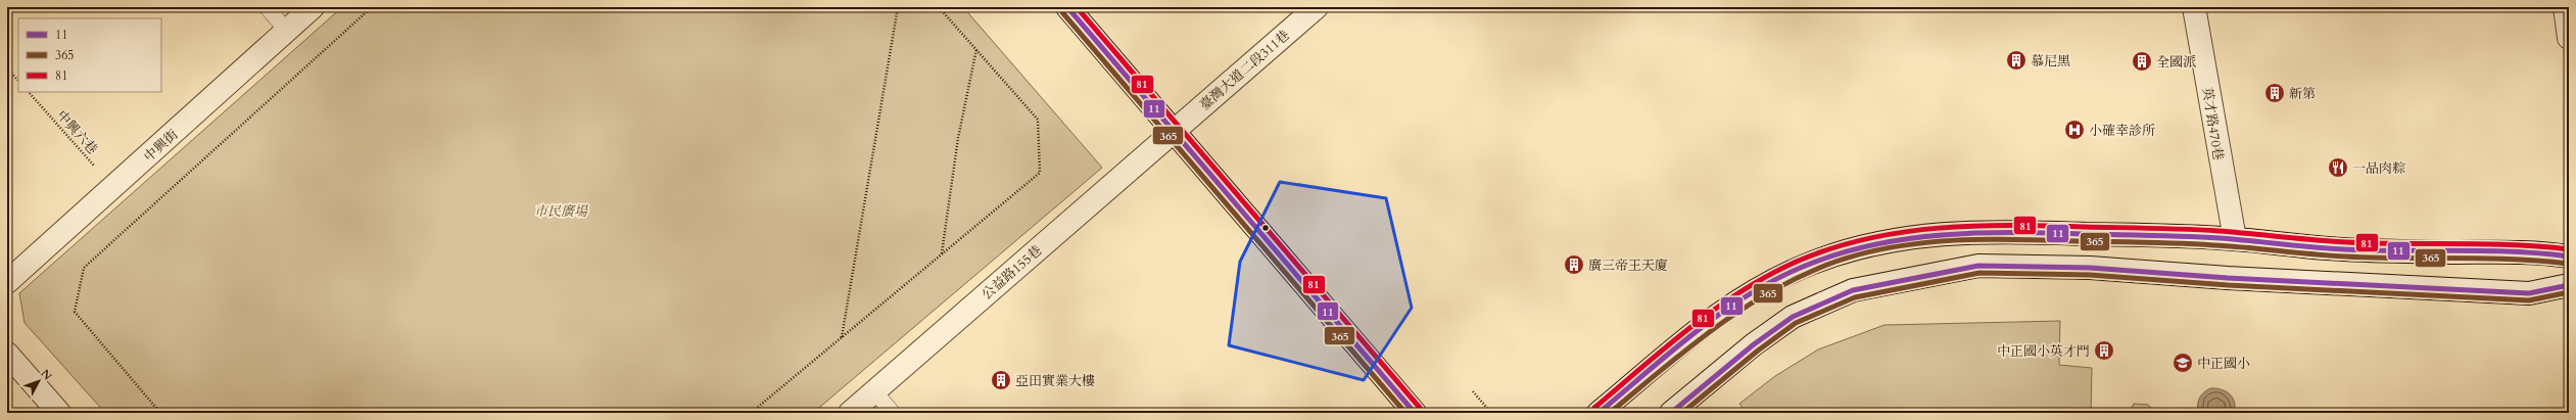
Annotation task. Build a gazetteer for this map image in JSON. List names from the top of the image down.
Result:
{
  "streets": {
    "main road": [
      "臺灣大道二段311巷",
      "英才路470巷",
      "中興街",
      "公益路155巷"
    ],
    "path": ["中興六巷"]
  },
  "crossings": [
    ["臺灣大道二段311巷", "公益路155巷"],
    ["中興六巷", "中興街"]
  ],
  "parks": ["市民廣場"],
  "places": {
    "building": [
      "慕尼黑",
      "全國派",
      "新第",
      "廣三帝王天廈",
      "中正國小英才門",
      "亞田實業大樓"
    ],
    "hospital": ["小確幸診所"],
    "restaurant": ["一品肉粽"],
    "school or university": ["中正國小"]
  },
  "lines": ["transit line 11", "transit line 81", "transit line 365"],
  "legend": ["11", "365", "81"],
  "north": "top right"
}
